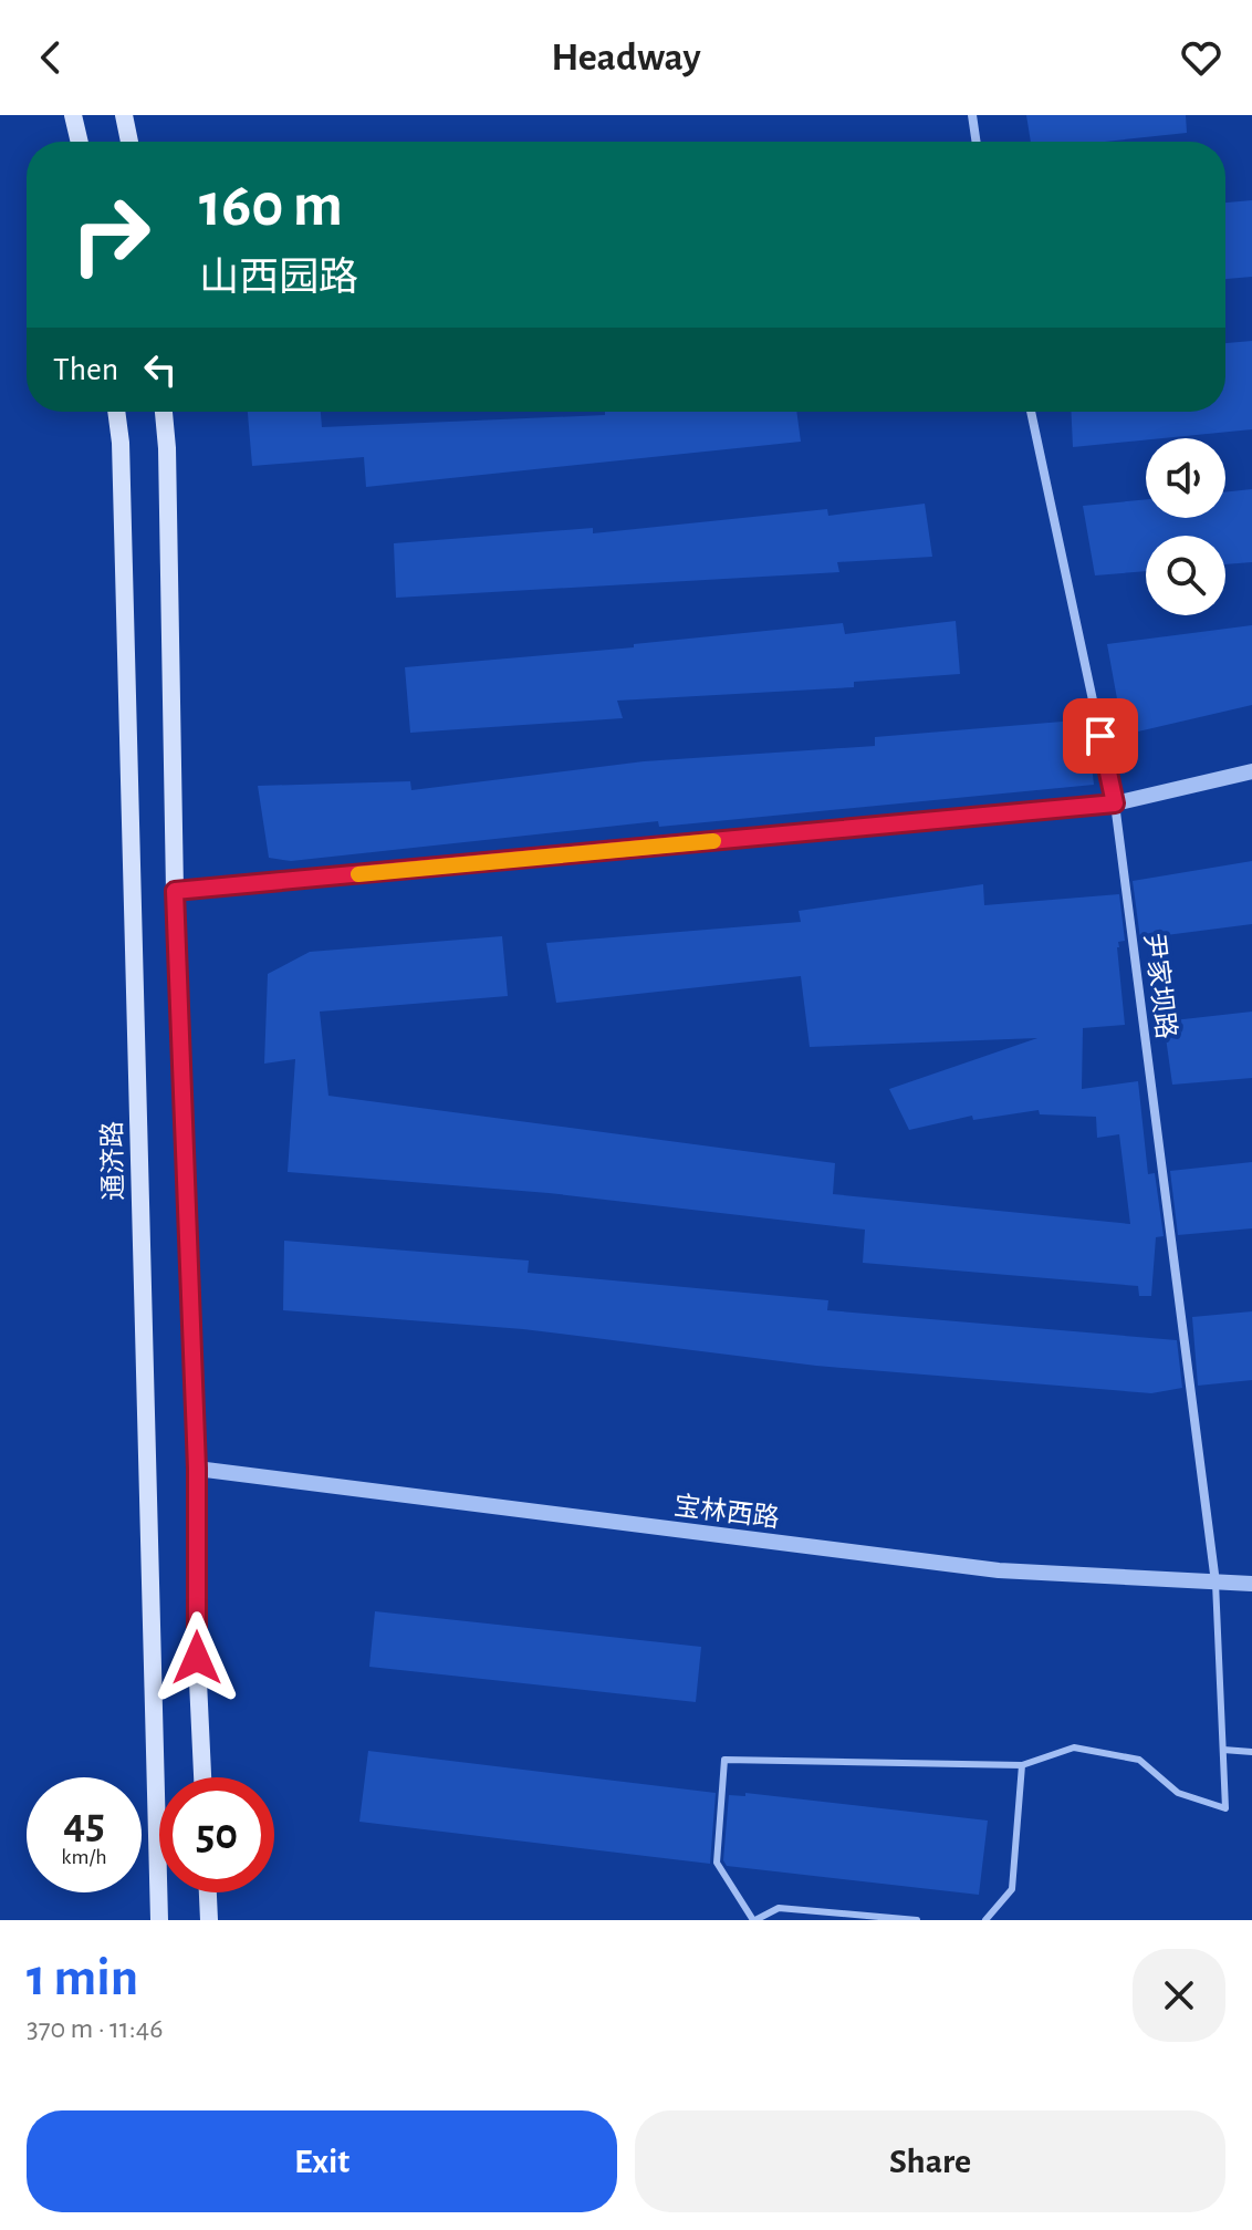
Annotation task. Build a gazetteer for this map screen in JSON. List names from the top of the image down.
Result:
{
  "streets": {
    "main road": ["通济路"],
    "street": ["尹家坝路", "宝林西路"]
  },
  "crossings": [
    ["尹家坝路", "宝林西路"]
  ],
  "page": {
    "header": "Headway",
    "turn": ["160 m", "山西园路"],
    "then": "Then",
    "speed": "45 km/h",
    "limit": "50",
    "heading": ["1 min", "370 m · 11:46"],
    "buttons": ["Exit", "Share"]
  }
}
